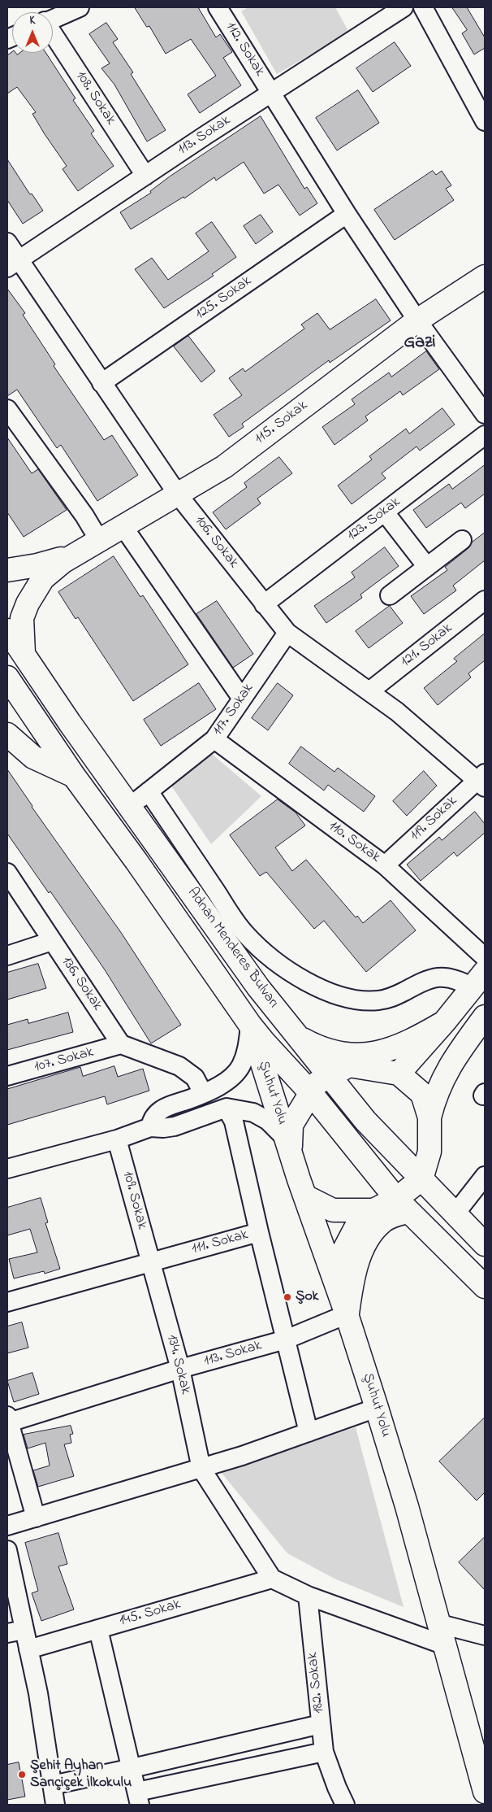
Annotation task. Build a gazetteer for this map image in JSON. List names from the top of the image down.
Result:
{
  "streets": {
    "main road": ["115. Sokak", "Adnan Menderes Bulvarı", "Şuhut Yolu"],
    "street": [
      "112. Sokak",
      "108. Sokak",
      "113. Sokak",
      "125. Sokak",
      "123. Sokak",
      "106. Sokak",
      "121. Sokak",
      "117. Sokak",
      "119. Sokak",
      "110. Sokak",
      "136. Sokak",
      "107. Sokak",
      "109. Sokak",
      "111. Sokak",
      "134. Sokak",
      "145. Sokak",
      "182. Sokak"
    ]
  },
  "crossings": [
    ["112. Sokak", "113. Sokak"],
    ["112. Sokak", "125. Sokak"],
    ["112. Sokak", "115. Sokak"],
    ["108. Sokak", "113. Sokak"],
    ["113. Sokak", "106. Sokak"],
    ["113. Sokak", "Şuhut Yolu"],
    ["113. Sokak", "111. Sokak"],
    ["113. Sokak", "134. Sokak"],
    ["125. Sokak", "106. Sokak"],
    ["115. Sokak", "106. Sokak"],
    ["123. Sokak", "106. Sokak"],
    ["106. Sokak", "121. Sokak"],
    ["106. Sokak", "117. Sokak"],
    ["106. Sokak", "119. Sokak"],
    ["117. Sokak", "110. Sokak"],
    ["117. Sokak", "Adnan Menderes Bulvarı"],
    ["119. Sokak", "110. Sokak"],
    ["Adnan Menderes Bulvarı", "Şuhut Yolu"],
    ["136. Sokak", "107. Sokak"],
    ["109. Sokak", "111. Sokak"],
    ["109. Sokak", "134. Sokak"],
    ["111. Sokak", "134. Sokak"]
  ],
  "districts": ["Gazi"],
  "places": ["Şok", "Şehit Ayhan Sarıçiçek İlkokulu"],
  "north": "top"
}
